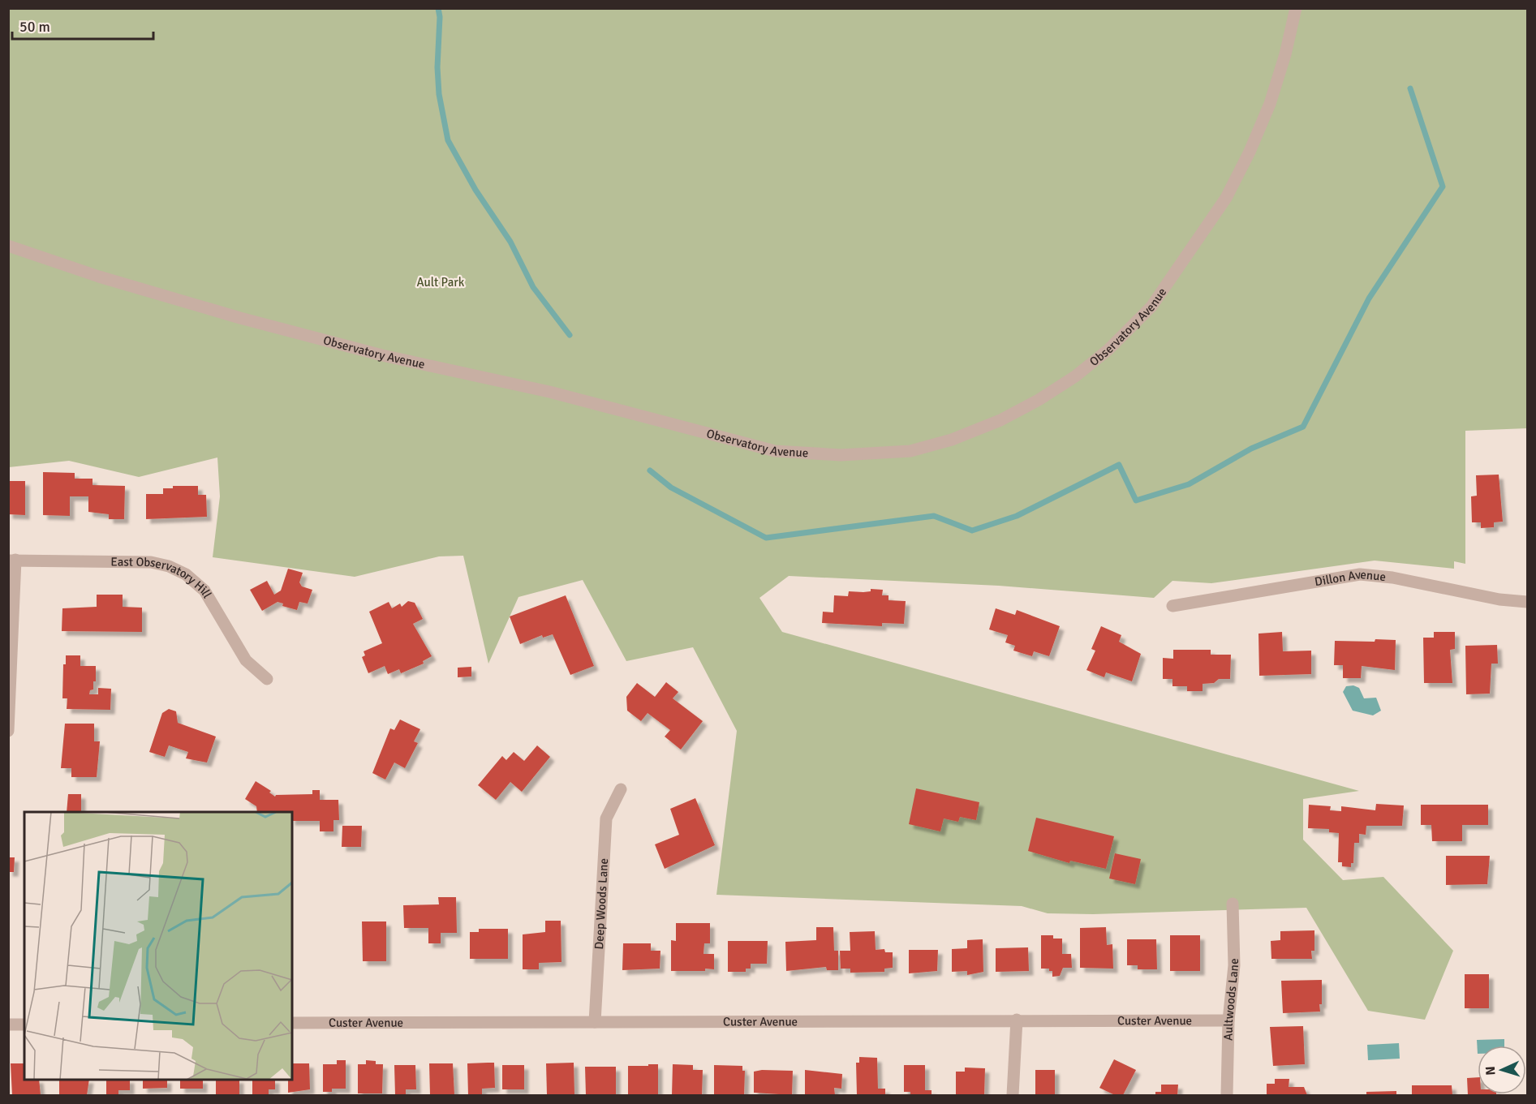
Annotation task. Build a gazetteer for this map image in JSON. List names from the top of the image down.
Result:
{
  "streets": {
    "street": [
      "Observatory Avenue",
      "Dillon Avenue",
      "East Observatory Hill",
      "Deep Woods Lane",
      "Aultwoods Lane",
      "Custer Avenue"
    ]
  },
  "crossings": [
    ["Deep Woods Lane", "Custer Avenue"],
    ["Aultwoods Lane", "Custer Avenue"]
  ],
  "parks": ["Ault Park"],
  "scale_bar": "50 m",
  "north": "left"
}
